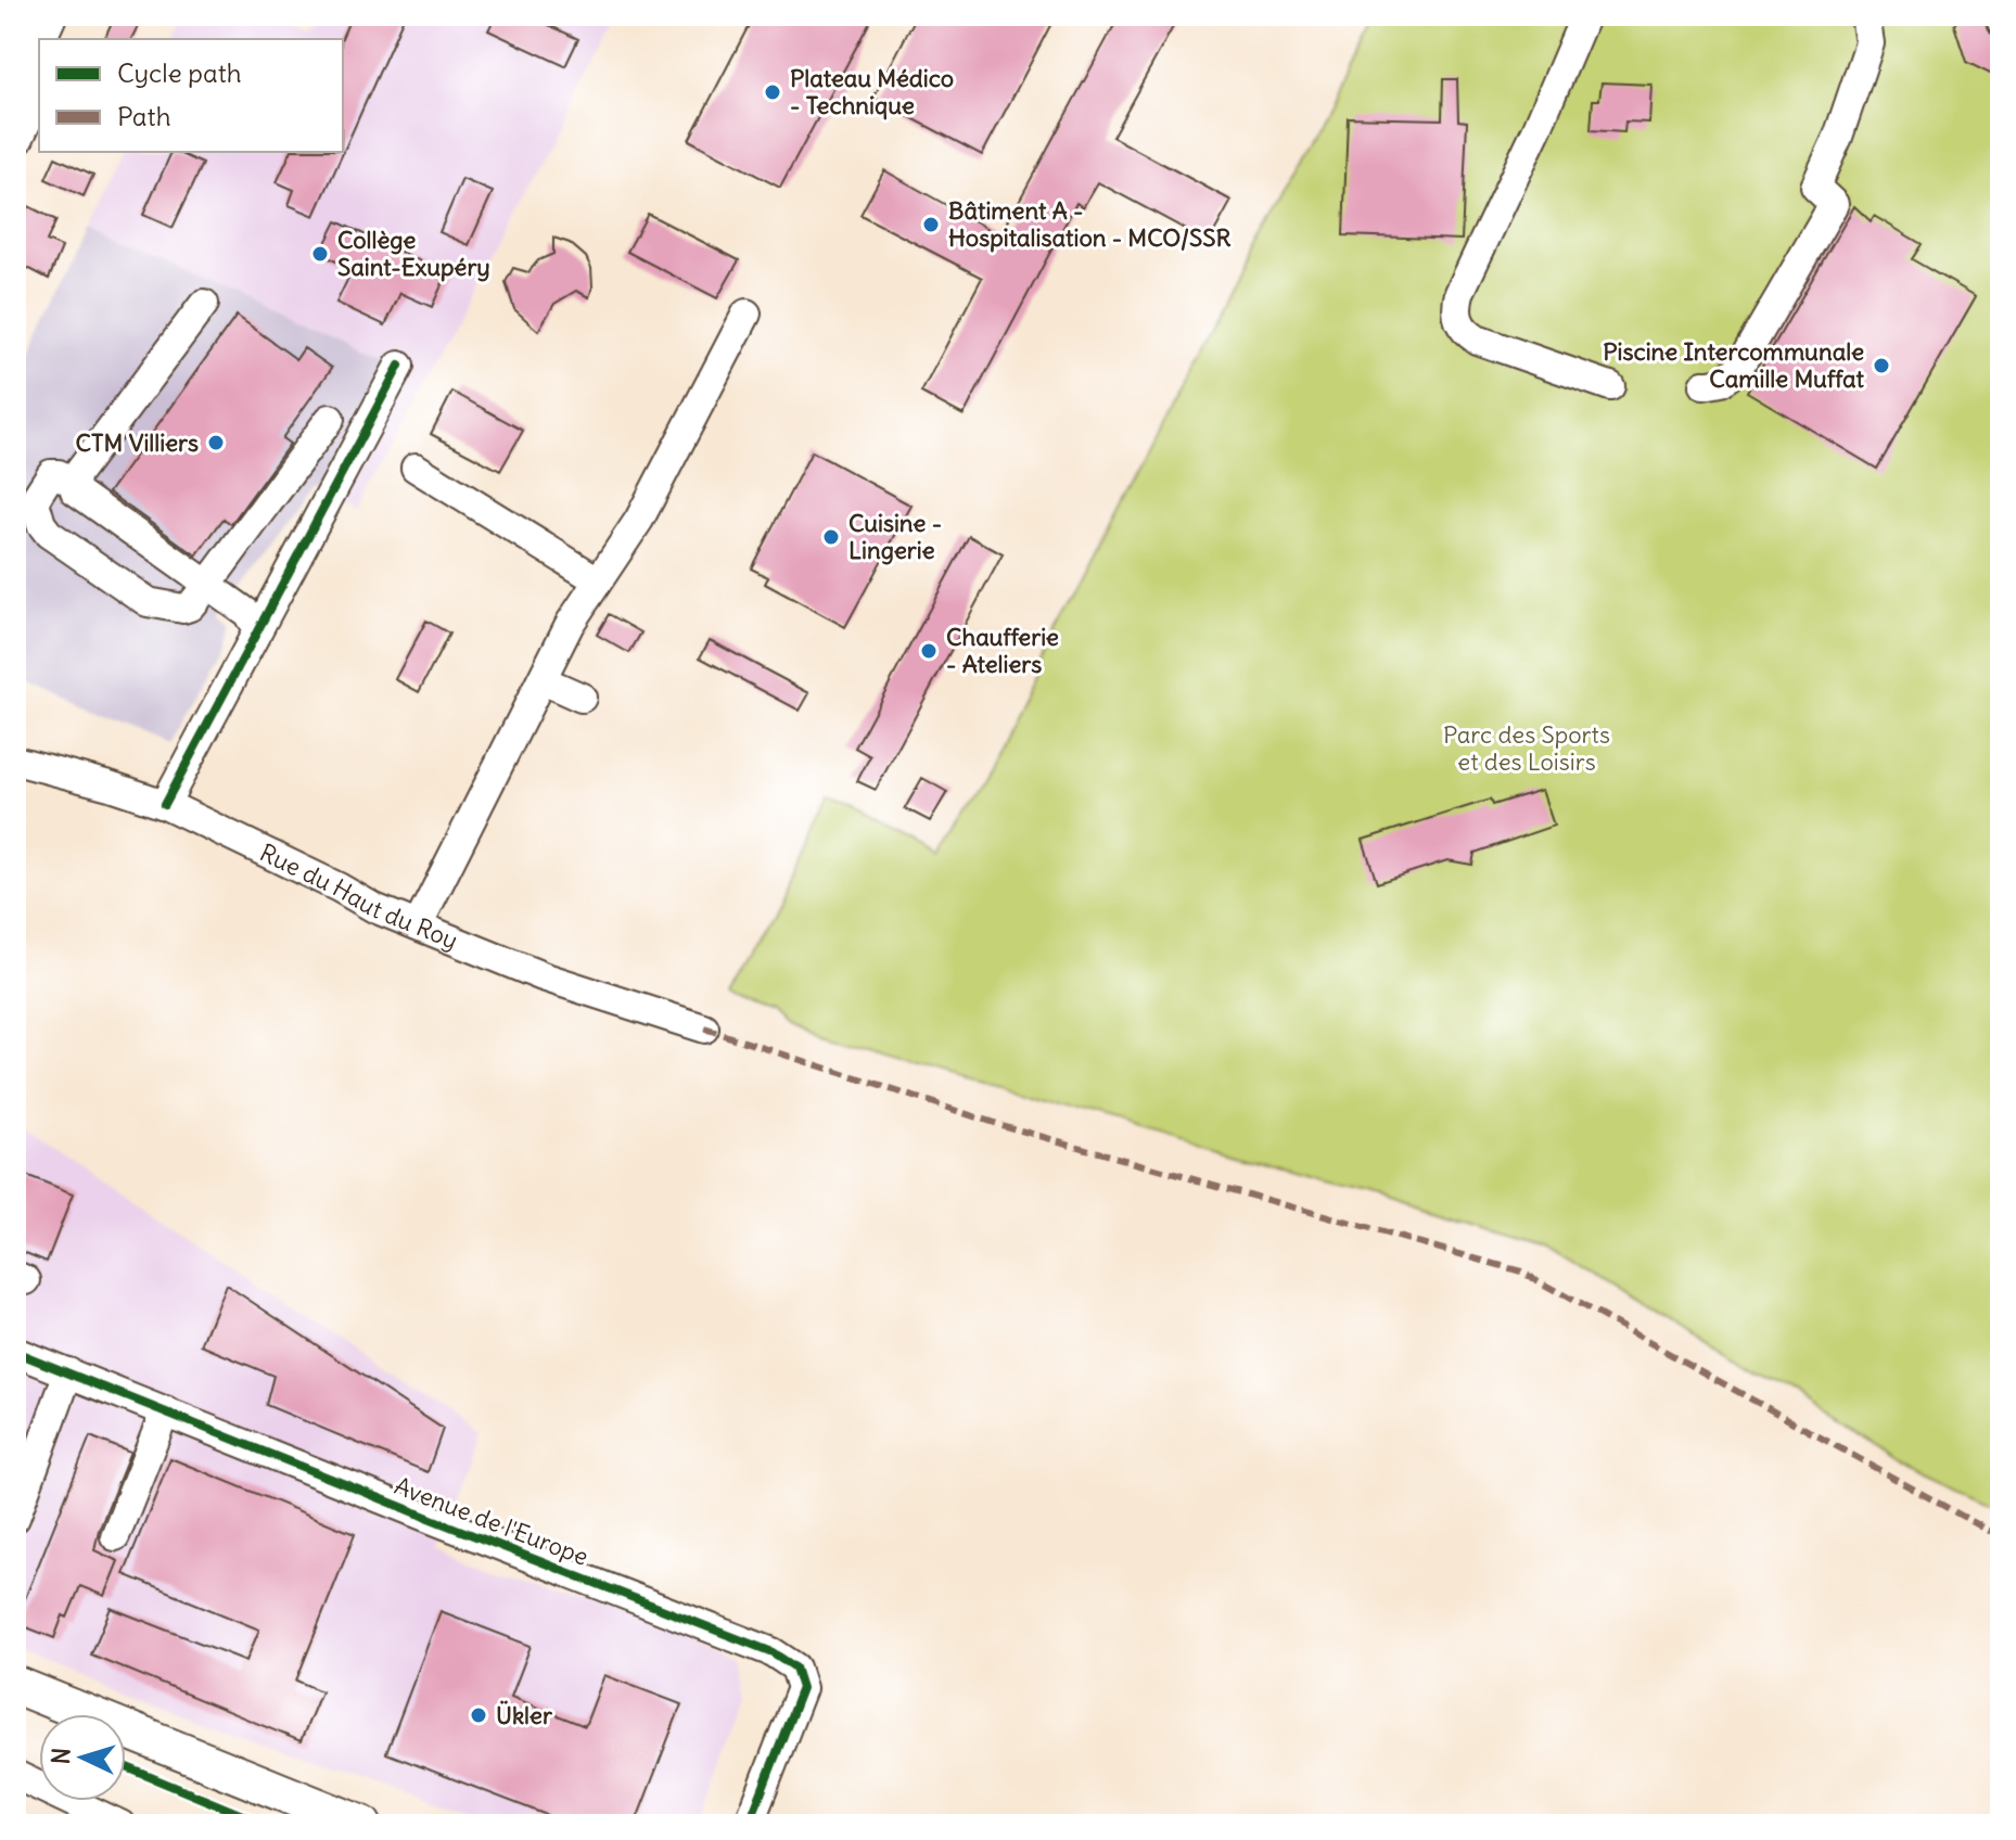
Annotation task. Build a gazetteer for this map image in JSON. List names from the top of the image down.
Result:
{
  "streets": {
    "street": ["Rue du Haut du Roy", "Avenue de l'Europe"]
  },
  "parks": ["Parc des Sports et des Loisirs"],
  "places": [
    "Plateau Médico - Technique",
    "Bâtiment A - Hospitalisation - MCO/SSR",
    "Collège Saint-Exupéry",
    "Piscine Intercommunale Camille Muffat",
    "CTM Villiers",
    "Cuisine - Lingerie",
    "Chaufferie - Ateliers",
    "Ükler"
  ],
  "legend": ["Cycle path", "Path"],
  "north": "left"
}
